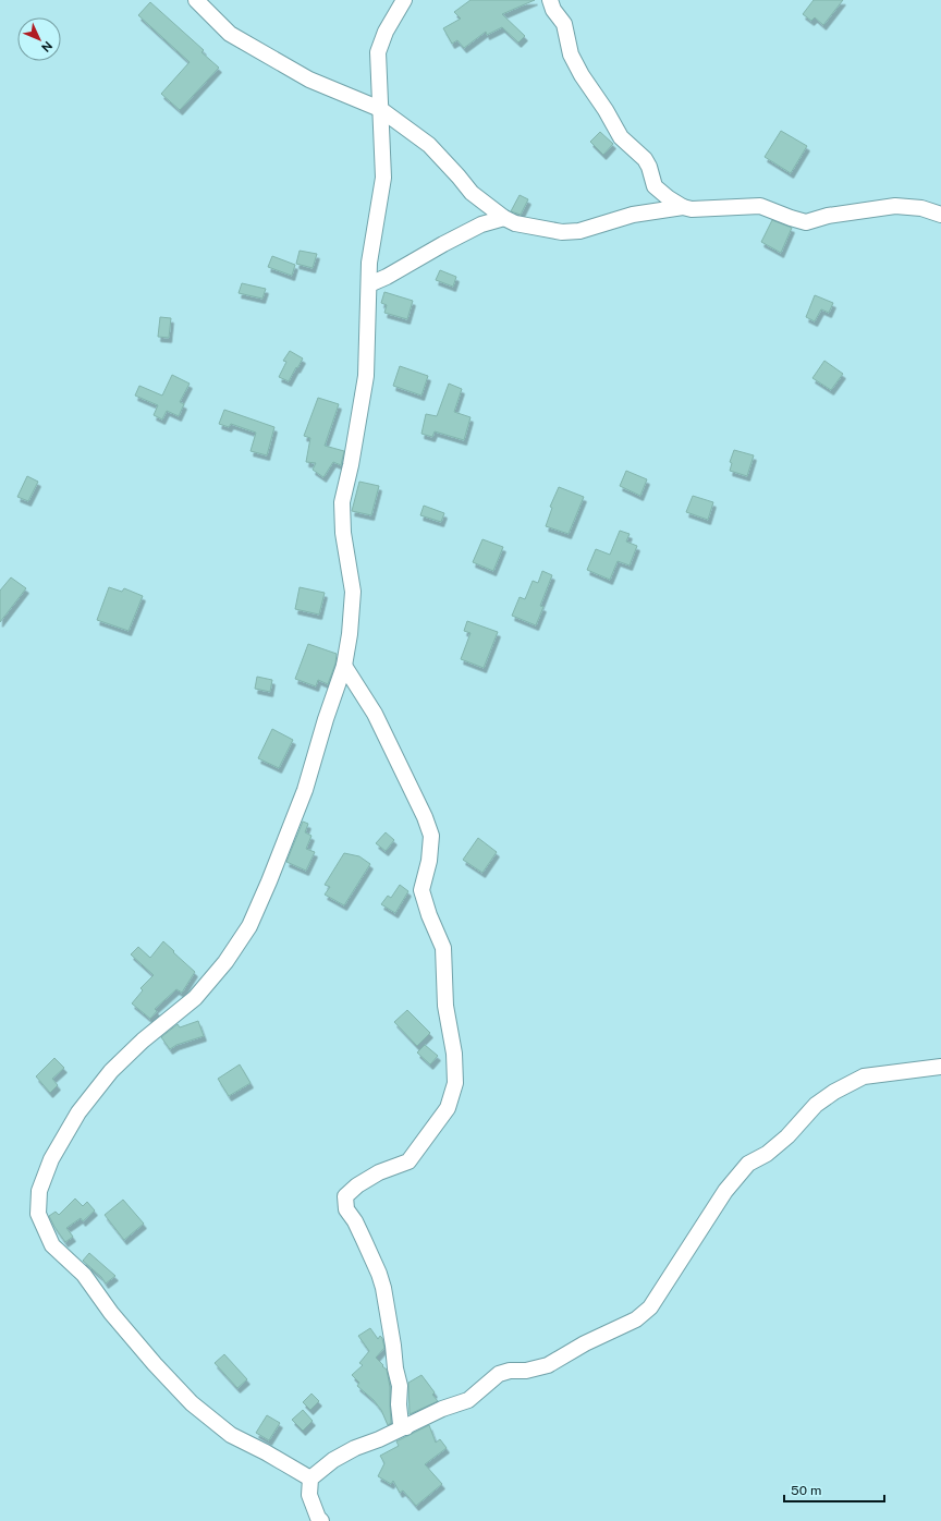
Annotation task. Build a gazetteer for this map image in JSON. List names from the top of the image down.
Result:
{
  "scale_bar": "50 m",
  "north": "bottom right"
}
